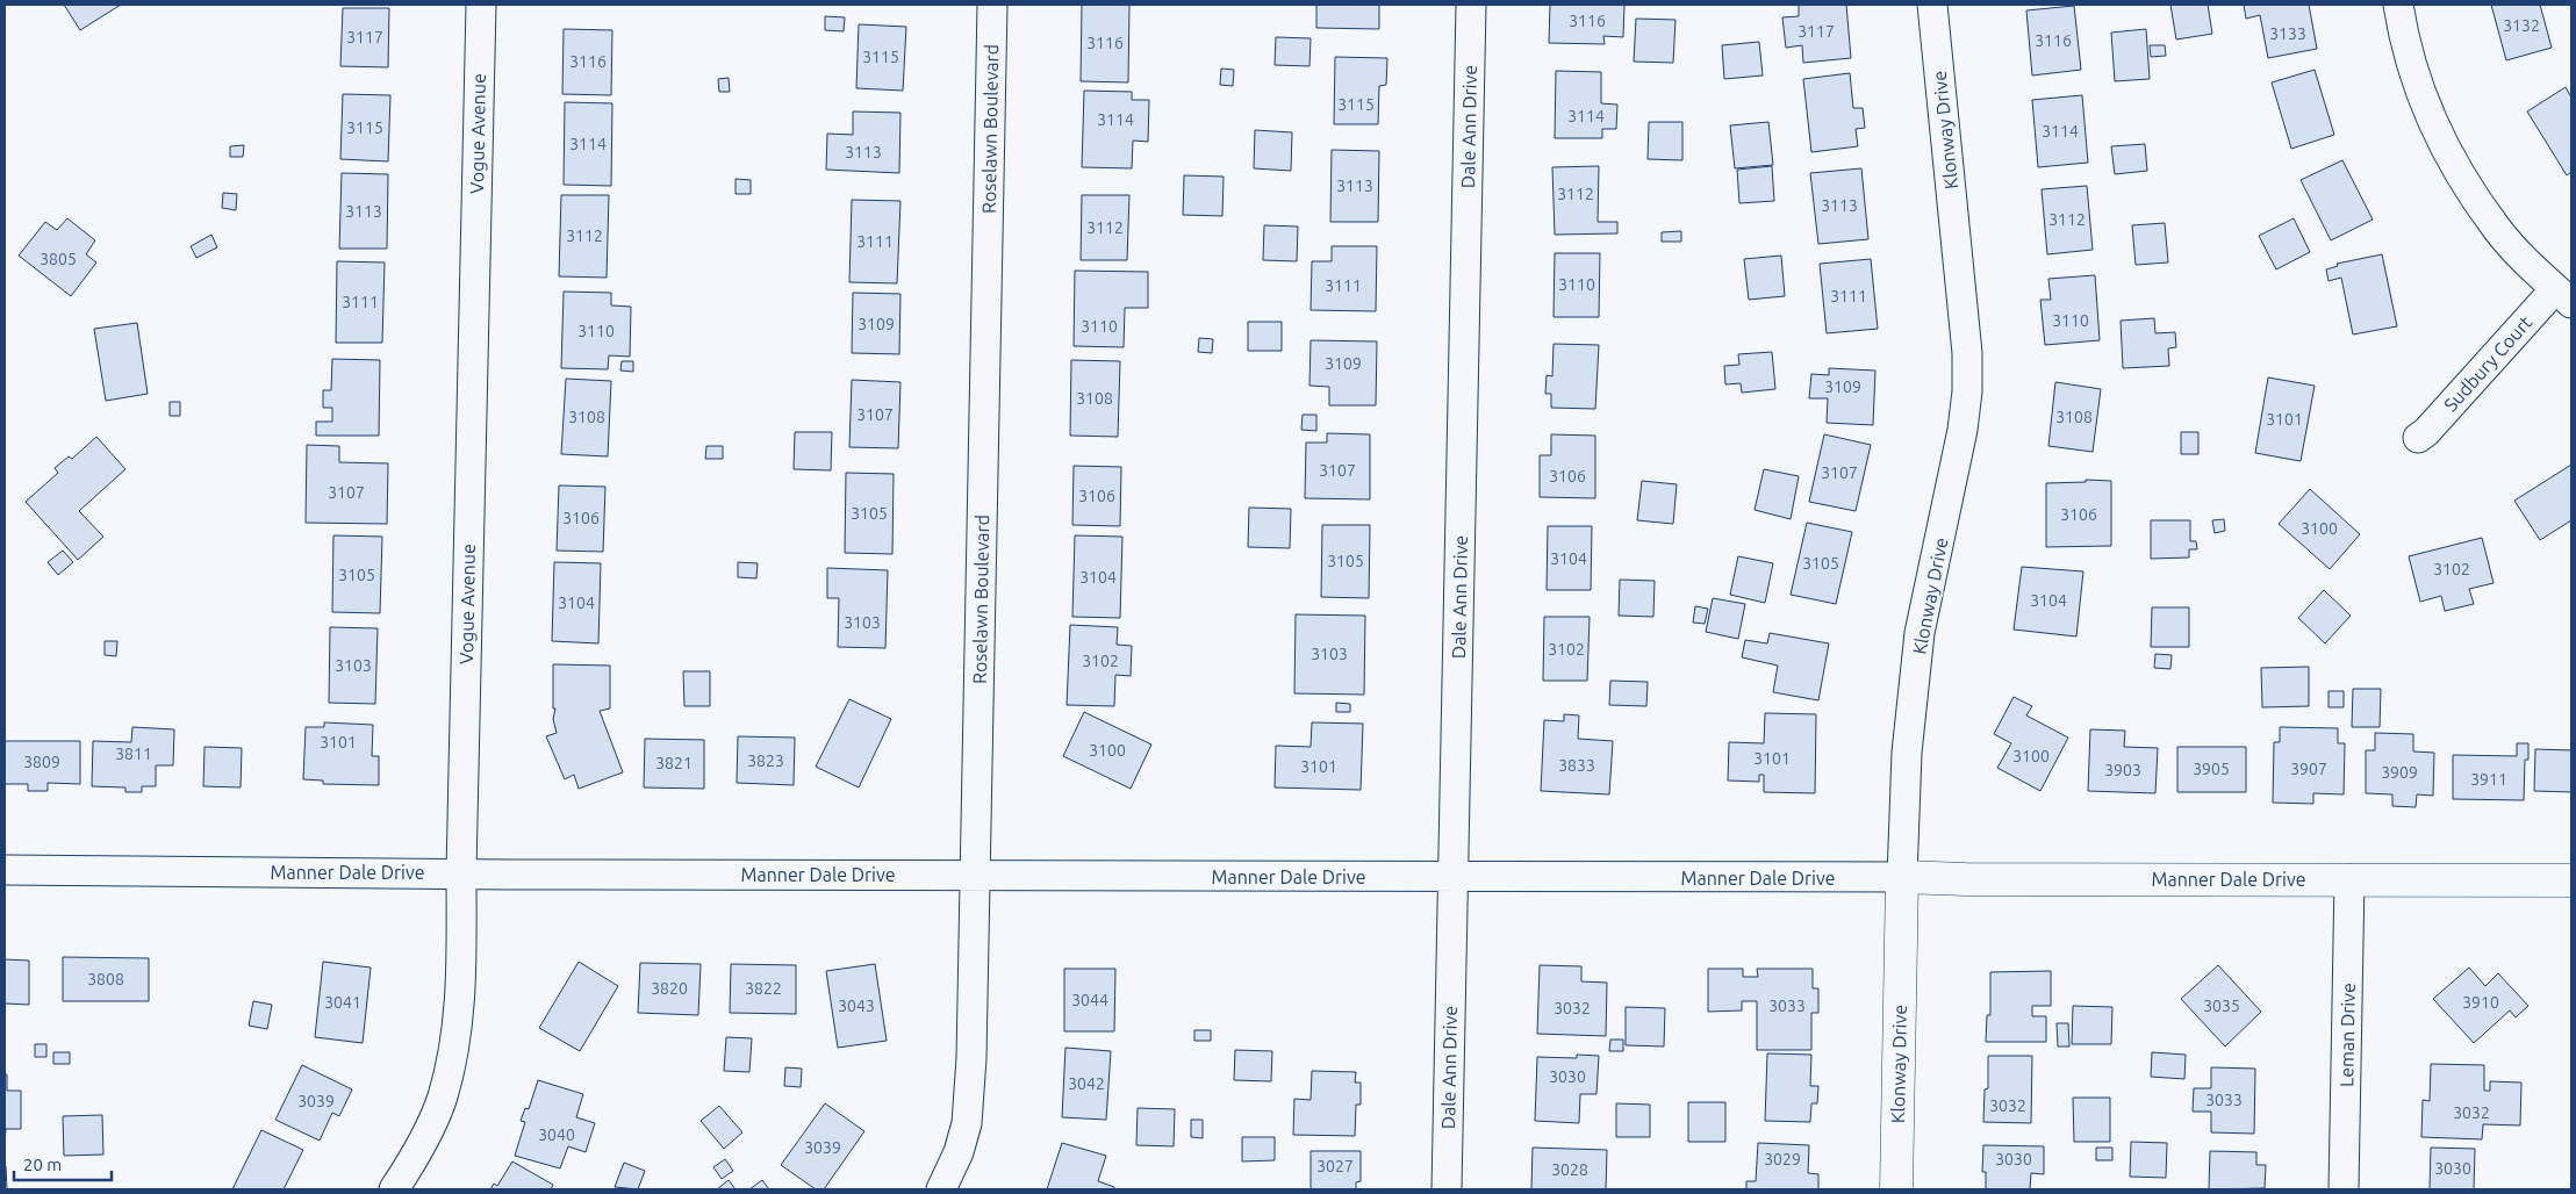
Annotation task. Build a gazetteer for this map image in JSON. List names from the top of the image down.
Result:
{
  "streets": {
    "street": [
      "Dale Ann Drive",
      "Roselawn Boulevard",
      "Klonway Drive",
      "Vogue Avenue",
      "Sudbury Court",
      "Manner Dale Drive",
      "Leman Drive"
    ]
  },
  "crossings": [
    ["Dale Ann Drive", "Manner Dale Drive"],
    ["Roselawn Boulevard", "Manner Dale Drive"],
    ["Klonway Drive", "Manner Dale Drive"],
    ["Vogue Avenue", "Manner Dale Drive"],
    ["Manner Dale Drive", "Leman Drive"]
  ],
  "house_numbers": [
    "3116",
    "3132",
    "3117",
    "3133",
    "3117",
    "3116",
    "3116",
    "3115",
    "3116",
    "3115",
    "3114",
    "3114",
    "3115",
    "3114",
    "3114",
    "3113",
    "3113",
    "3112",
    "3113",
    "3113",
    "3112",
    "3112",
    "3112",
    "3111",
    "3805",
    "3110",
    "3111",
    "3111",
    "3111",
    "3110",
    "3109",
    "3110",
    "3110",
    "3109",
    "3109",
    "3108",
    "3107",
    "3108",
    "3108",
    "3101",
    "3107",
    "3107",
    "3106",
    "3107",
    "3106",
    "3105",
    "3106",
    "3106",
    "3100",
    "3104",
    "3105",
    "3105",
    "3102",
    "3105",
    "3104",
    "3104",
    "3104",
    "3103",
    "3102",
    "3103",
    "3102",
    "3103",
    "3101",
    "3100",
    "3811",
    "3100",
    "3101",
    "3823",
    "3809",
    "3821",
    "3833",
    "3101",
    "3905",
    "3907",
    "3903",
    "3909",
    "3911",
    "3808",
    "3820",
    "3822",
    "3044",
    "3041",
    "3910",
    "3043",
    "3033",
    "3035",
    "3032",
    "3030",
    "3042",
    "3033",
    "3039",
    "3032",
    "3032",
    "3040",
    "3039",
    "3029",
    "3030",
    "3027",
    "3030",
    "3028"
  ],
  "scale_bar": "20 m"
}
